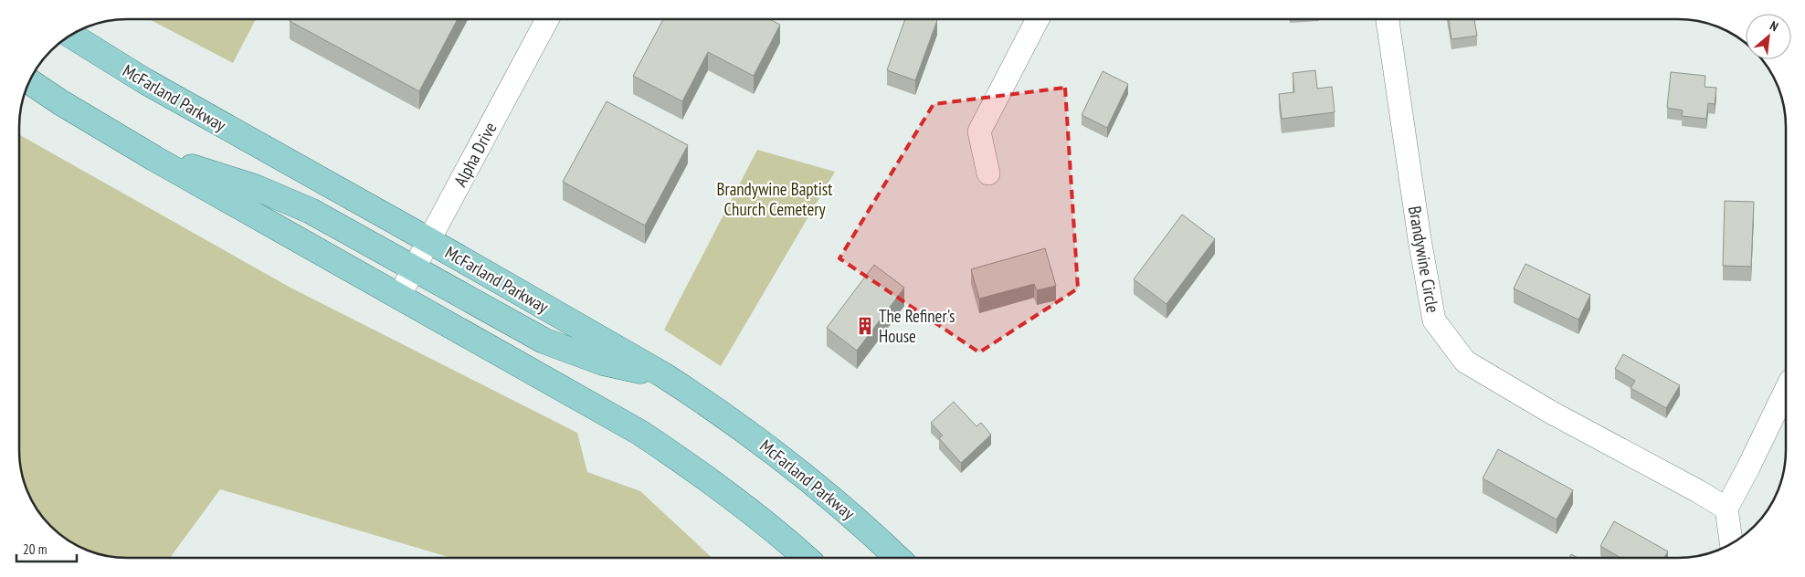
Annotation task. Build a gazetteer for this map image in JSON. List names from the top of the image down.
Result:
{
  "streets": {
    "main road": ["McFarland Parkway"],
    "street": ["Alpha Drive", "Brandywine Circle"]
  },
  "crossings": [
    ["McFarland Parkway", "Alpha Drive"]
  ],
  "parks": ["Brandywine Baptist Church Cemetery"],
  "places": {
    "building": ["The Refiner's House"]
  },
  "scale_bar": "20 m",
  "north": "top right"
}
